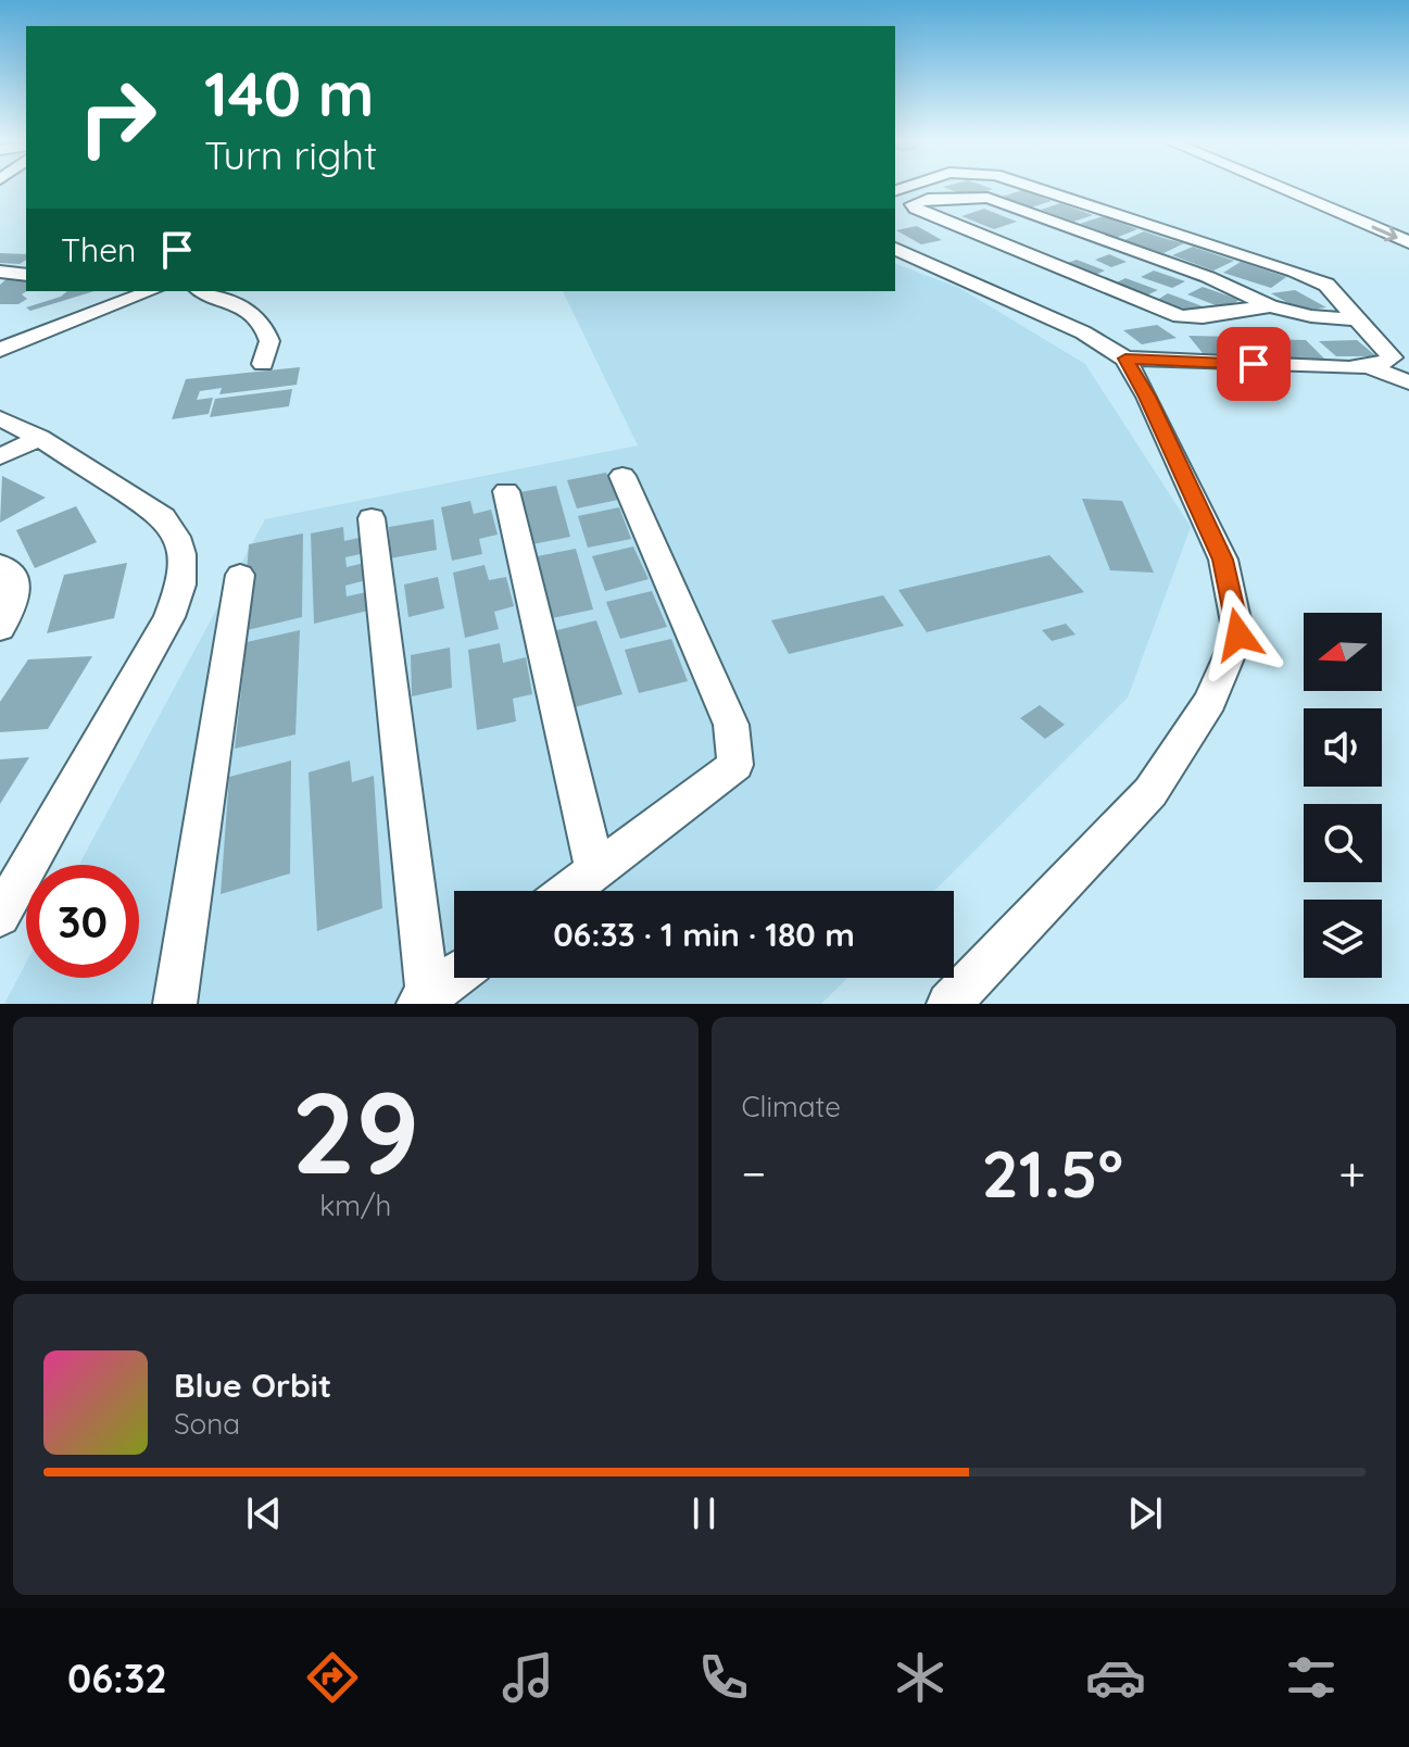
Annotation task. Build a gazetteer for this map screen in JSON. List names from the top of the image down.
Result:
{
  "north": "left",
  "page": {
    "turn": ["140 m", "Turn right"],
    "then": "Then",
    "limit": "30",
    "trip": "06:33 · 1 min · 180 m",
    "tile": [
      ["29", "km/h"],
      "Climate"
    ],
    "heat": ["−", "21.5°", "+"],
    "song": ["Blue Orbit", "Sona"],
    "tabs": "06:32"
  }
}
